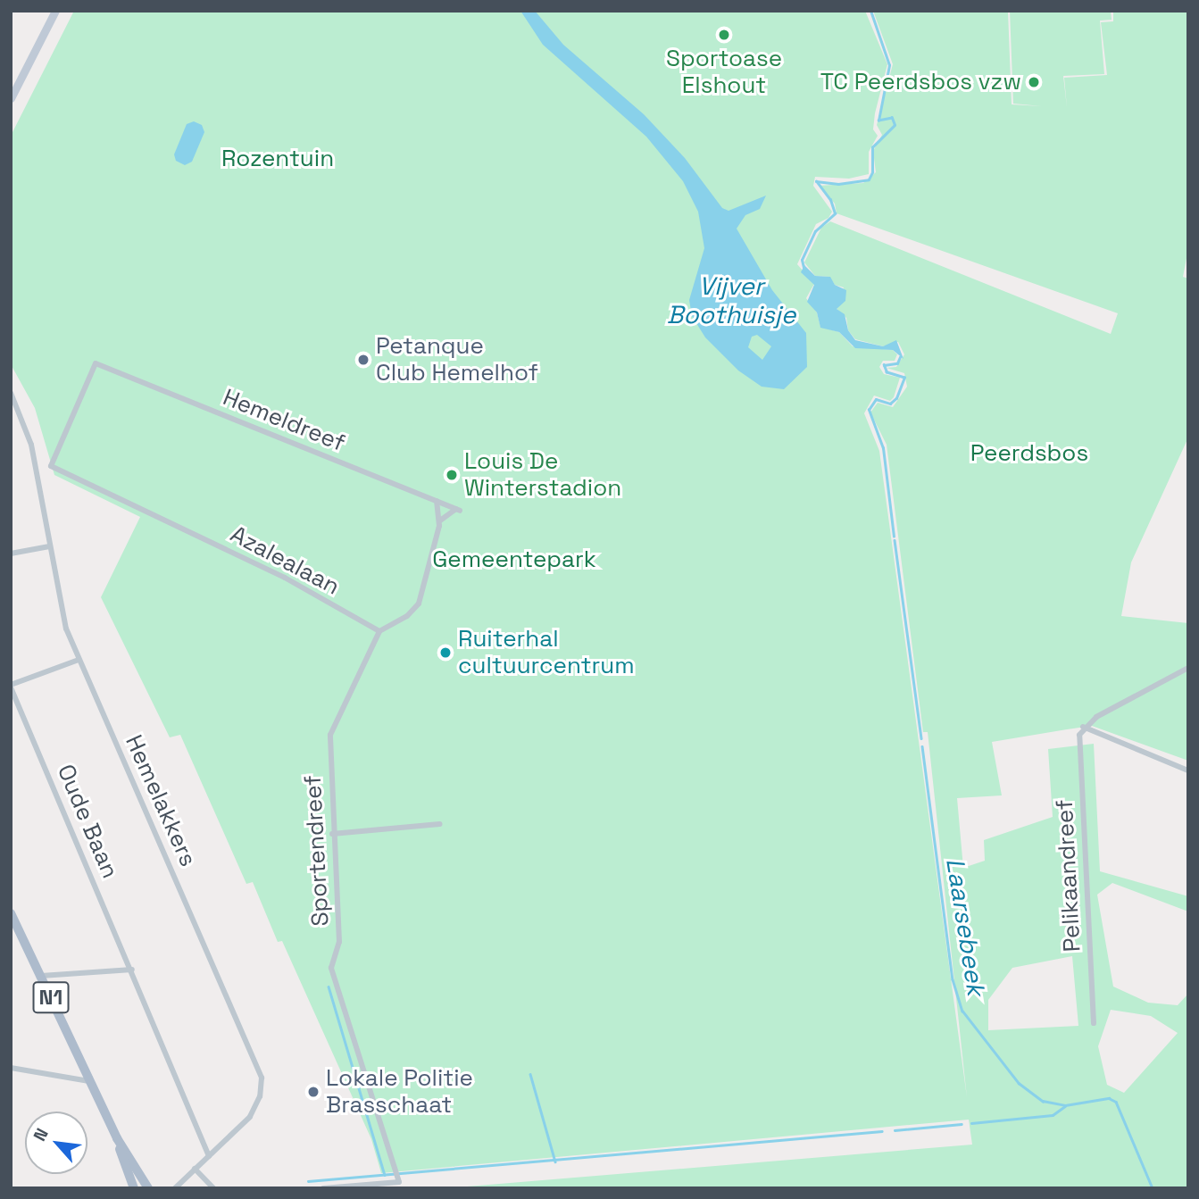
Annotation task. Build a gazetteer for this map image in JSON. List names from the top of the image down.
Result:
{
  "streets": {
    "main road": ["N1"],
    "street": [
      "Hemeldreef",
      "Azalealaan",
      "Hemelakkers",
      "Oude Baan",
      "Sportendreef",
      "Pelikaandreef"
    ]
  },
  "crossings": [
    ["Hemeldreef", "Azalealaan"],
    ["Azalealaan", "Sportendreef"],
    ["Hemelakkers", "Oude Baan"]
  ],
  "water": ["Vijver Boothuisje", "Laarsebeek"],
  "parks": ["Rozentuin", "Peerdsbos", "Gemeentepark"],
  "places": [
    "Sportoase Elshout",
    "TC Peerdsbos vzw",
    "Petanque Club Hemelhof",
    "Louis De Winterstadion",
    "Ruiterhal cultuurcentrum",
    "Lokale Politie Brasschaat"
  ],
  "north": "top left"
}
